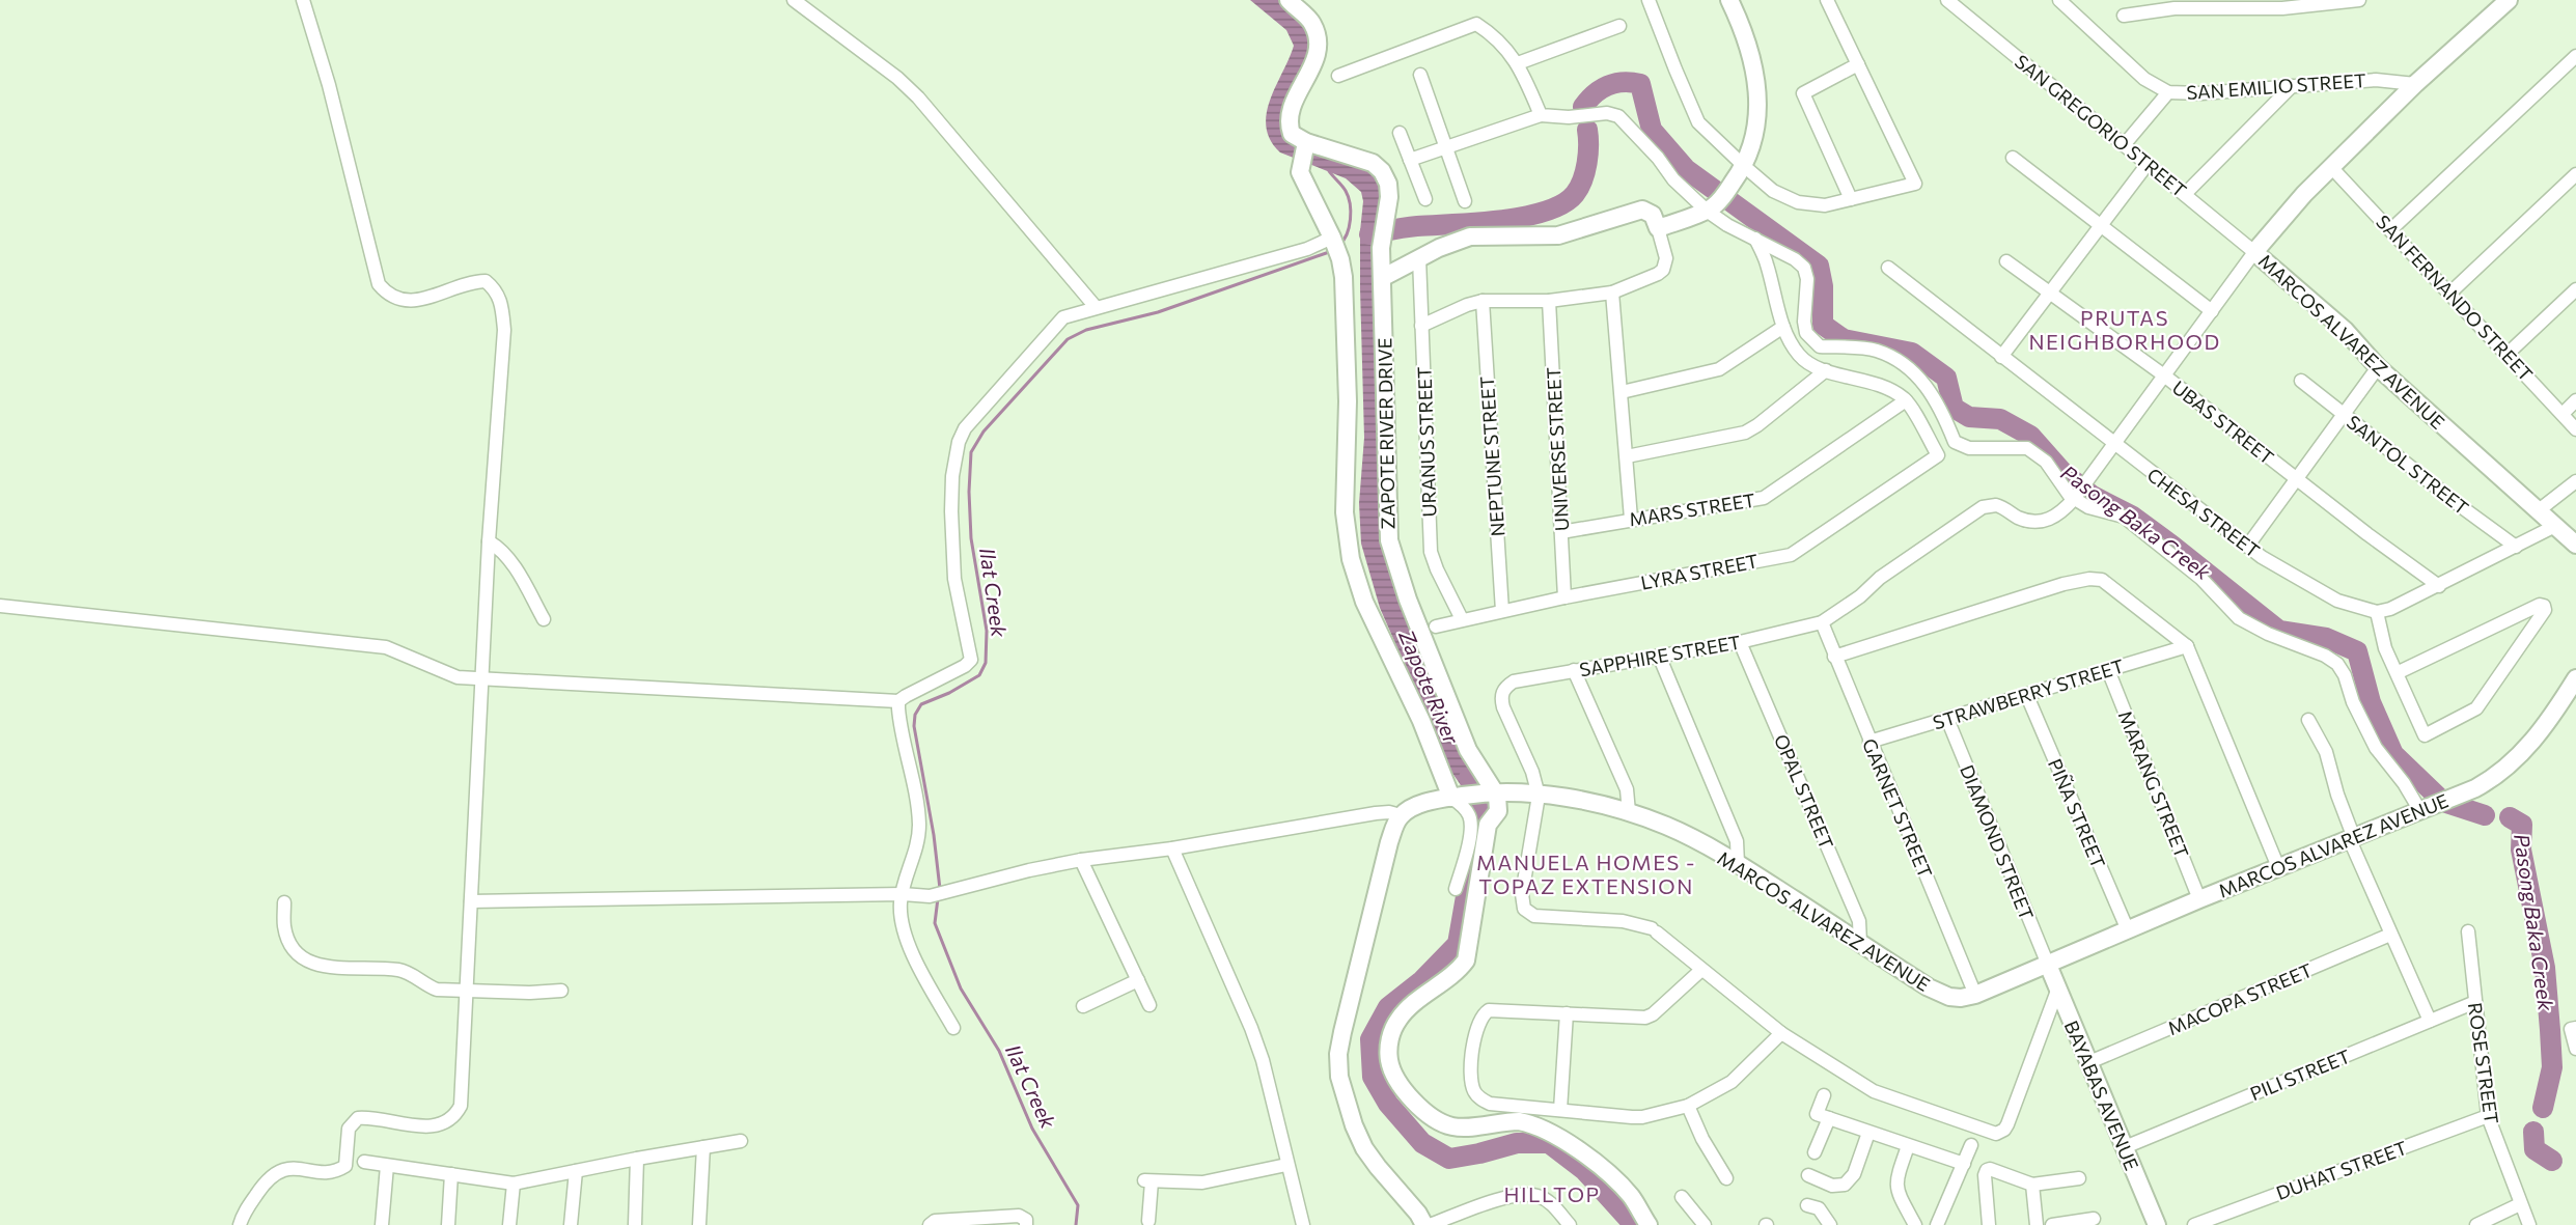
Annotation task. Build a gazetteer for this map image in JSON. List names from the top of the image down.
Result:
{
  "streets": {
    "main road": ["MARCOS ALVAREZ AVENUE", "ZAPOTE RIVER DRIVE", "BAYABAS AVENUE"],
    "street": [
      "SAN EMILIO STREET",
      "SAN GREGORIO STREET",
      "SAN FERNANDO STREET",
      "UBAS STREET",
      "URANUS STREET",
      "UNIVERSE STREET",
      "NEPTUNE STREET",
      "SANTOL STREET",
      "MARS STREET",
      "CHESA STREET",
      "LYRA STREET",
      "SAPPHIRE STREET",
      "STRAWBERRY STREET",
      "MARANG STREET",
      "OPAL STREET",
      "GARNET STREET",
      "PIÑA STREET",
      "DIAMOND STREET",
      "MACOPA STREET",
      "ROSE STREET",
      "PILI STREET",
      "DUHAT STREET"
    ]
  },
  "crossings": [
    ["SAN EMILIO STREET", "MARCOS ALVAREZ AVENUE"],
    ["SAN GREGORIO STREET", "MARCOS ALVAREZ AVENUE"],
    ["SAN FERNANDO STREET", "MARCOS ALVAREZ AVENUE"],
    ["MARCOS ALVAREZ AVENUE", "ZAPOTE RIVER DRIVE"],
    ["MARCOS ALVAREZ AVENUE", "SAPPHIRE STREET"],
    ["MARCOS ALVAREZ AVENUE", "MARANG STREET"],
    ["MARCOS ALVAREZ AVENUE", "OPAL STREET"],
    ["MARCOS ALVAREZ AVENUE", "GARNET STREET"],
    ["MARCOS ALVAREZ AVENUE", "PIÑA STREET"],
    ["MARCOS ALVAREZ AVENUE", "DIAMOND STREET"],
    ["MARCOS ALVAREZ AVENUE", "BAYABAS AVENUE"],
    ["URANUS STREET", "LYRA STREET"],
    ["UNIVERSE STREET", "MARS STREET"],
    ["UNIVERSE STREET", "LYRA STREET"],
    ["NEPTUNE STREET", "LYRA STREET"],
    ["MARS STREET", "LYRA STREET"],
    ["SAPPHIRE STREET", "OPAL STREET"],
    ["SAPPHIRE STREET", "GARNET STREET"],
    ["STRAWBERRY STREET", "MARANG STREET"],
    ["STRAWBERRY STREET", "GARNET STREET"],
    ["STRAWBERRY STREET", "PIÑA STREET"],
    ["STRAWBERRY STREET", "DIAMOND STREET"],
    ["DIAMOND STREET", "BAYABAS AVENUE"],
    ["MACOPA STREET", "BAYABAS AVENUE"],
    ["ROSE STREET", "PILI STREET"],
    ["ROSE STREET", "DUHAT STREET"],
    ["PILI STREET", "BAYABAS AVENUE"]
  ],
  "districts": ["PRUTAS NEIGHBORHOOD", "MANUELA HOMES - TOPAZ EXTENSION", "HILLTOP"],
  "water": ["Pasong Baka Creek", "Ilat Creek", "Zapote River"]
}
